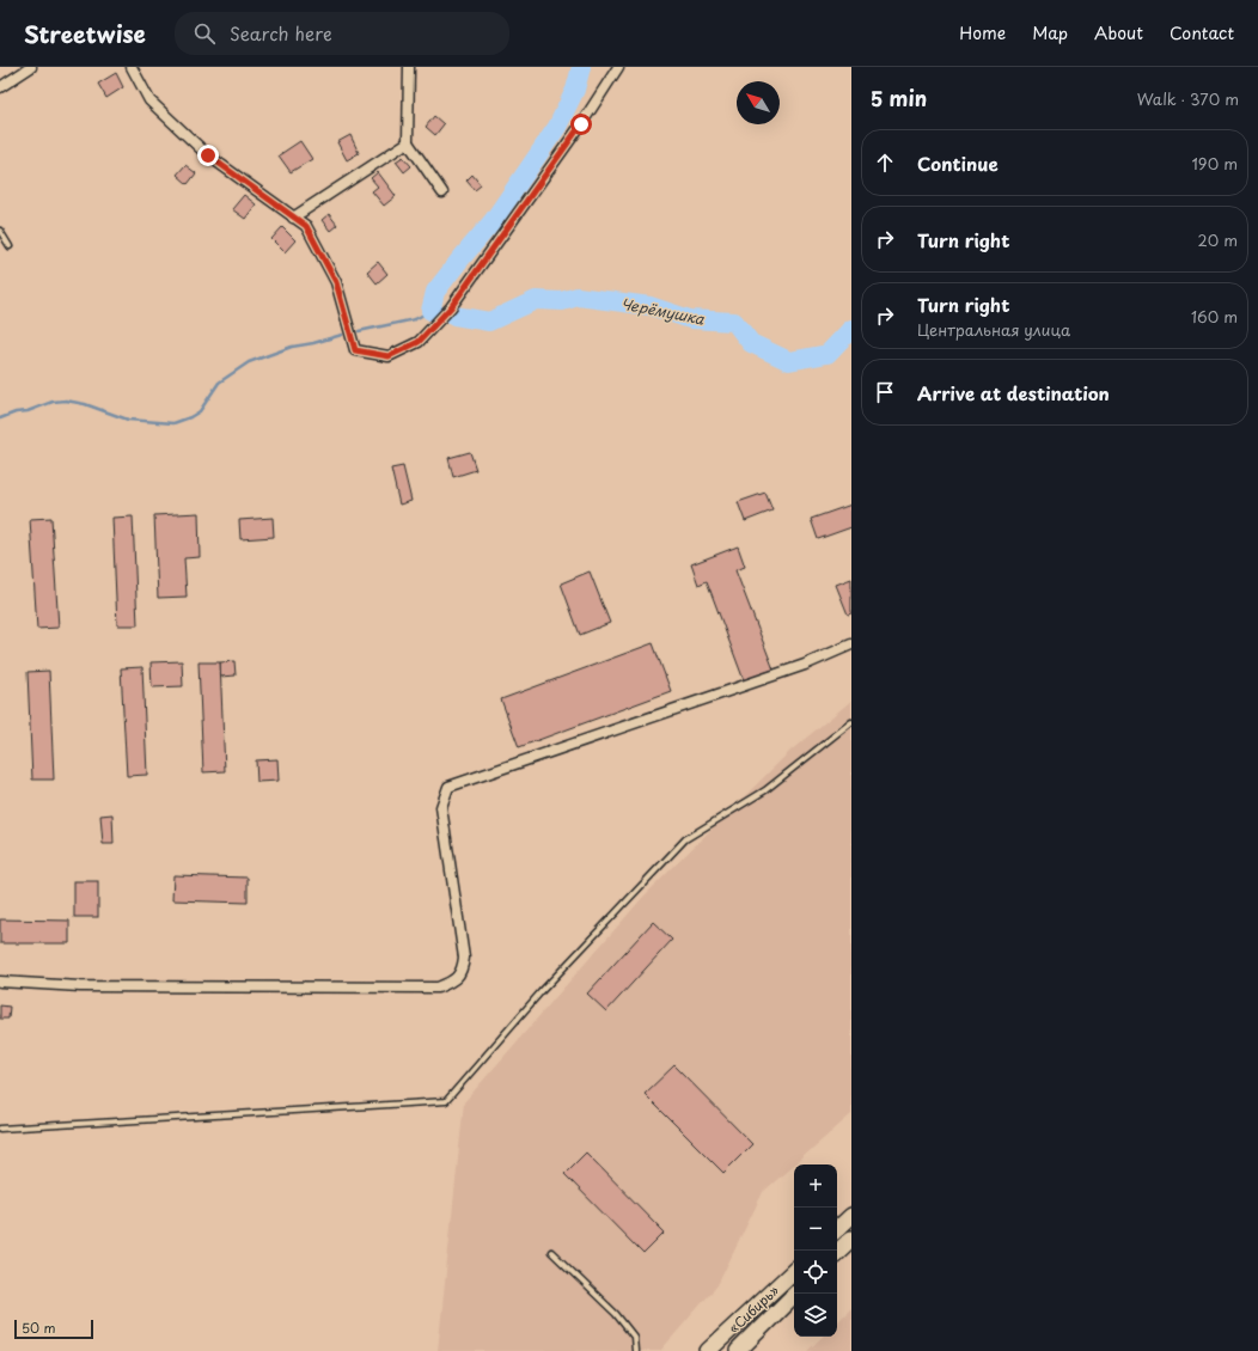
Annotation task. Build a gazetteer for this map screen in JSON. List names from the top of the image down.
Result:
{
  "streets": {
    "highway": ["«Сибирь»"]
  },
  "water": ["Черёмушка"],
  "scale_bar": "50 m",
  "north": "top left",
  "page": {
    "header": "Streetwise",
    "search": "Search here",
    "nav": [
      "Home",
      "Map",
      "About",
      "Contact"
    ],
    "heading": ["5 min", "Walk · 370 m"],
    "list": [
      ["Continue", "190 m"],
      ["Turn right", "20 m"],
      ["Turn right", "Центральная улица", "160 m"],
      "Arrive at destination"
    ],
    "map_buttons": ["+", "−"],
    "scale": "50 m"
  }
}
